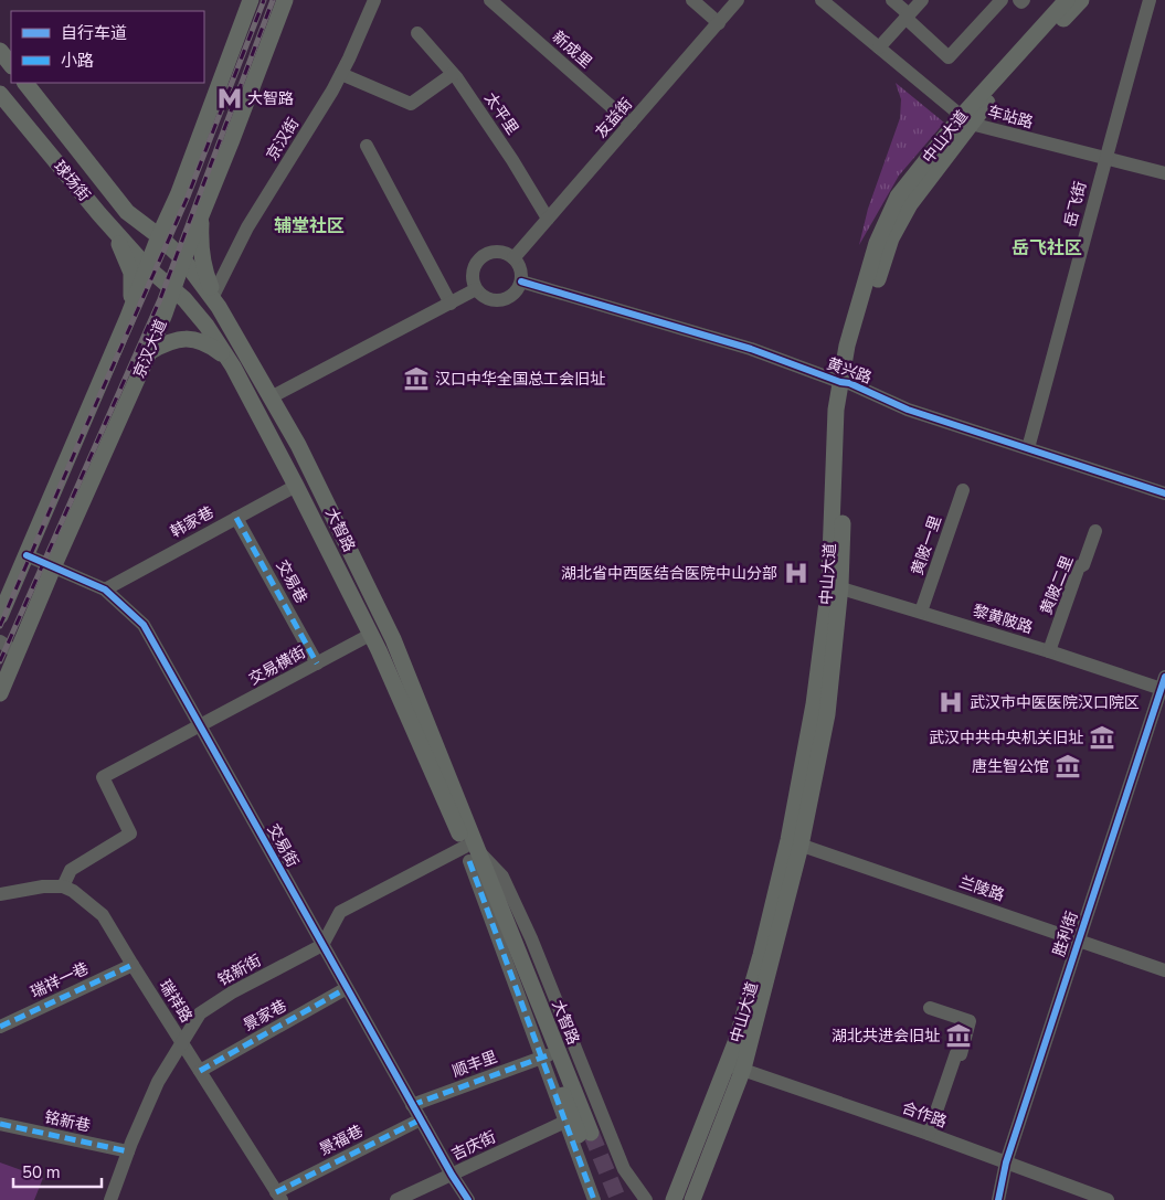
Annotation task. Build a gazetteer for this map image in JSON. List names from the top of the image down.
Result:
{
  "streets": {
    "main road": [
      "中山大道",
      "球场街",
      "京汉大道",
      "大智路"
    ],
    "street": [
      "新成里",
      "太平里",
      "车站路",
      "友益街",
      "京汉街",
      "岳飞街",
      "黄兴路",
      "韩家巷",
      "黄陂一里",
      "交易巷",
      "黄陂二里",
      "黎黄陂路",
      "交易横街",
      "交易街",
      "兰陵路",
      "胜利街",
      "铭新街",
      "瑞祥一巷",
      "瑞祥路",
      "景家巷",
      "顺丰里",
      "合作路",
      "铭新巷",
      "景福巷",
      "吉庆街"
    ]
  },
  "crossings": [
    ["新成里", "友益街"],
    ["太平里", "友益街"],
    ["车站路", "中山大道"],
    ["车站路", "岳飞街"],
    ["友益街", "黄兴路"],
    ["中山大道", "黄兴路"],
    ["中山大道", "黎黄陂路"],
    ["中山大道", "兰陵路"],
    ["中山大道", "合作路"],
    ["球场街", "大智路"],
    ["岳飞街", "黄兴路"],
    ["京汉大道", "大智路"],
    ["京汉大道", "交易街"],
    ["韩家巷", "大智路"],
    ["韩家巷", "交易巷"],
    ["韩家巷", "交易街"],
    ["大智路", "交易横街"],
    ["大智路", "顺丰里"],
    ["大智路", "吉庆街"],
    ["黄陂一里", "黎黄陂路"],
    ["交易巷", "交易横街"],
    ["黄陂二里", "黎黄陂路"],
    ["黎黄陂路", "胜利街"],
    ["交易横街", "交易街"],
    ["交易横街", "瑞祥路"],
    ["交易街", "铭新街"],
    ["交易街", "景家巷"],
    ["交易街", "顺丰里"],
    ["交易街", "景福巷"],
    ["交易街", "吉庆街"],
    ["兰陵路", "胜利街"],
    ["胜利街", "合作路"],
    ["铭新街", "瑞祥路"],
    ["铭新街", "铭新巷"],
    ["瑞祥一巷", "瑞祥路"],
    ["瑞祥路", "景家巷"],
    ["瑞祥路", "景福巷"]
  ],
  "districts": ["辅堂社区", "岳飞社区"],
  "places": {
    "metro station": ["大智路"],
    "museum": [
      "汉口中华全国总工会旧址",
      "武汉中共中央机关旧址",
      "唐生智公馆",
      "湖北共进会旧址"
    ],
    "hospital": ["湖北省中西医结合医院中山分部", "武汉市中医医院汉口院区"]
  },
  "legend": ["自行车道", "小路"],
  "scale_bar": "50 m"
}
